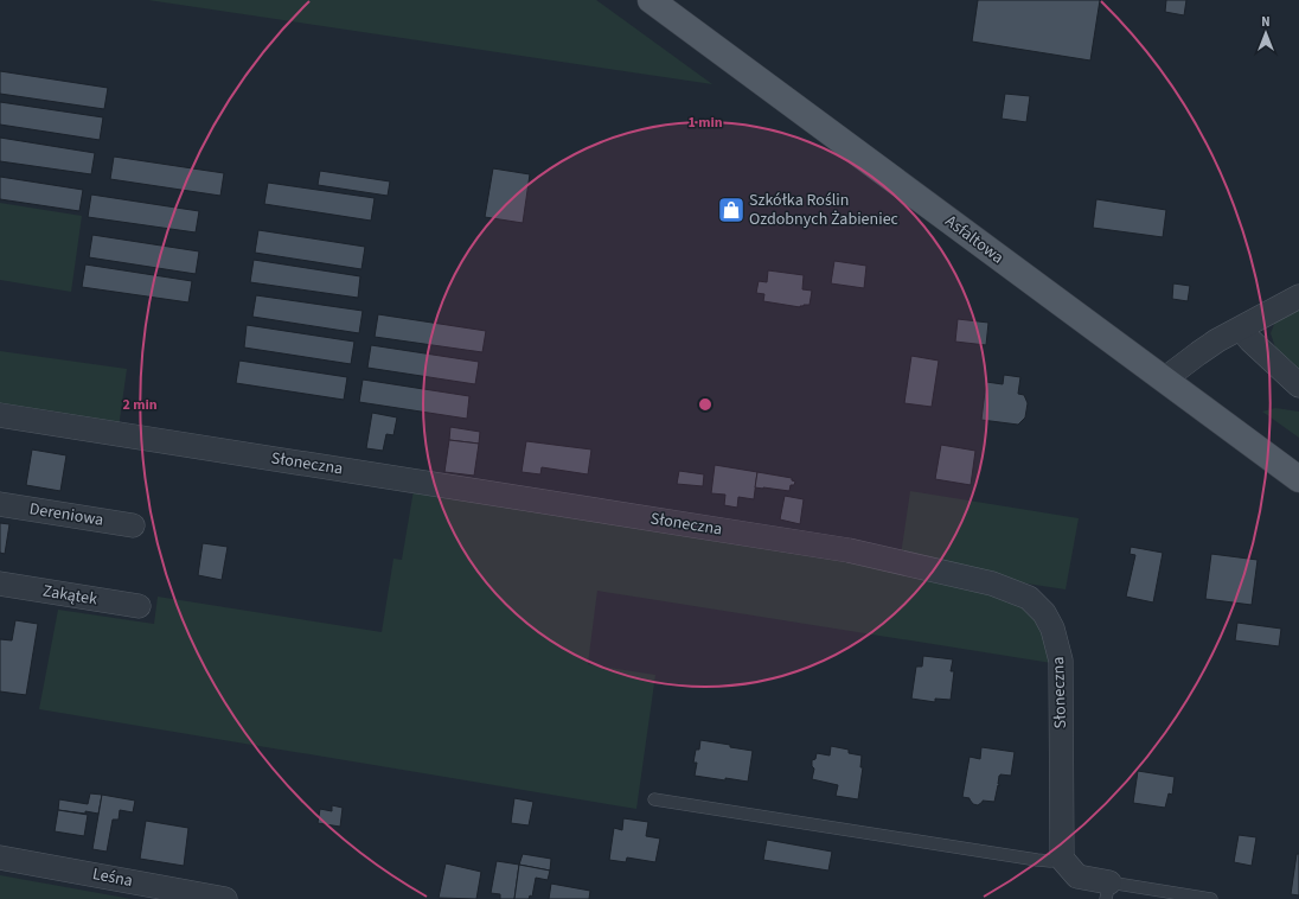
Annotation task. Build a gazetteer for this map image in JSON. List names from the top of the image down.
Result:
{
  "streets": {
    "main road": ["Asfaltowa"],
    "street": [
      "Słoneczna",
      "Dereniowa",
      "Zakątek",
      "Leśna"
    ]
  },
  "places": {
    "shop": ["Szkółka Roślin Ozdobnych Żabieniec"]
  },
  "north": "top",
  "rings": ["1 min", "2 min"]
}
